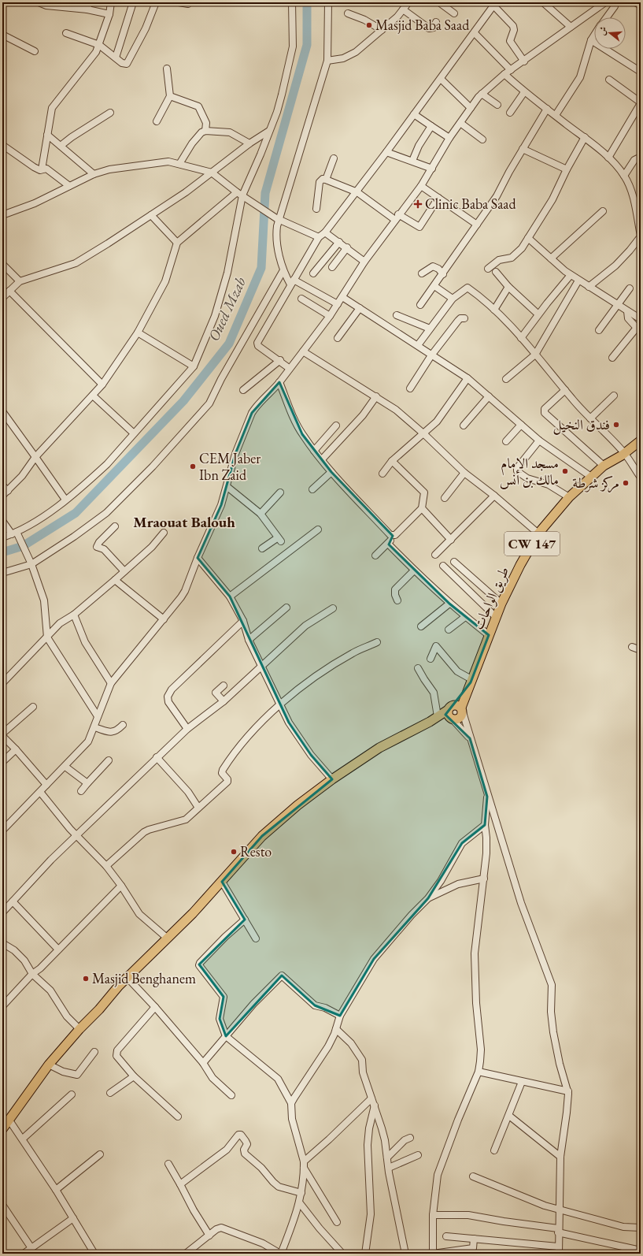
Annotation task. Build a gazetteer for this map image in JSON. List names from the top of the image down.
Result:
{
  "streets": {
    "main road": ["CW 147", "طريق الواحات"]
  },
  "crossings": [
    ["CW 147", "طريق الواحات"]
  ],
  "districts": ["Mraouat Balouh"],
  "water": ["Oued Mzab"],
  "places": {
    "other": [
      "Masjid Baba Saad",
      "فندق النخيل",
      "CEM Jaber Ibn Zaid",
      "مسجد الإمام مالك بن أنس",
      "مركز شرطة",
      "Resto",
      "Masjid Benghanem"
    ],
    "health": ["Clinic Baba Saad"]
  },
  "north": "left"
}
